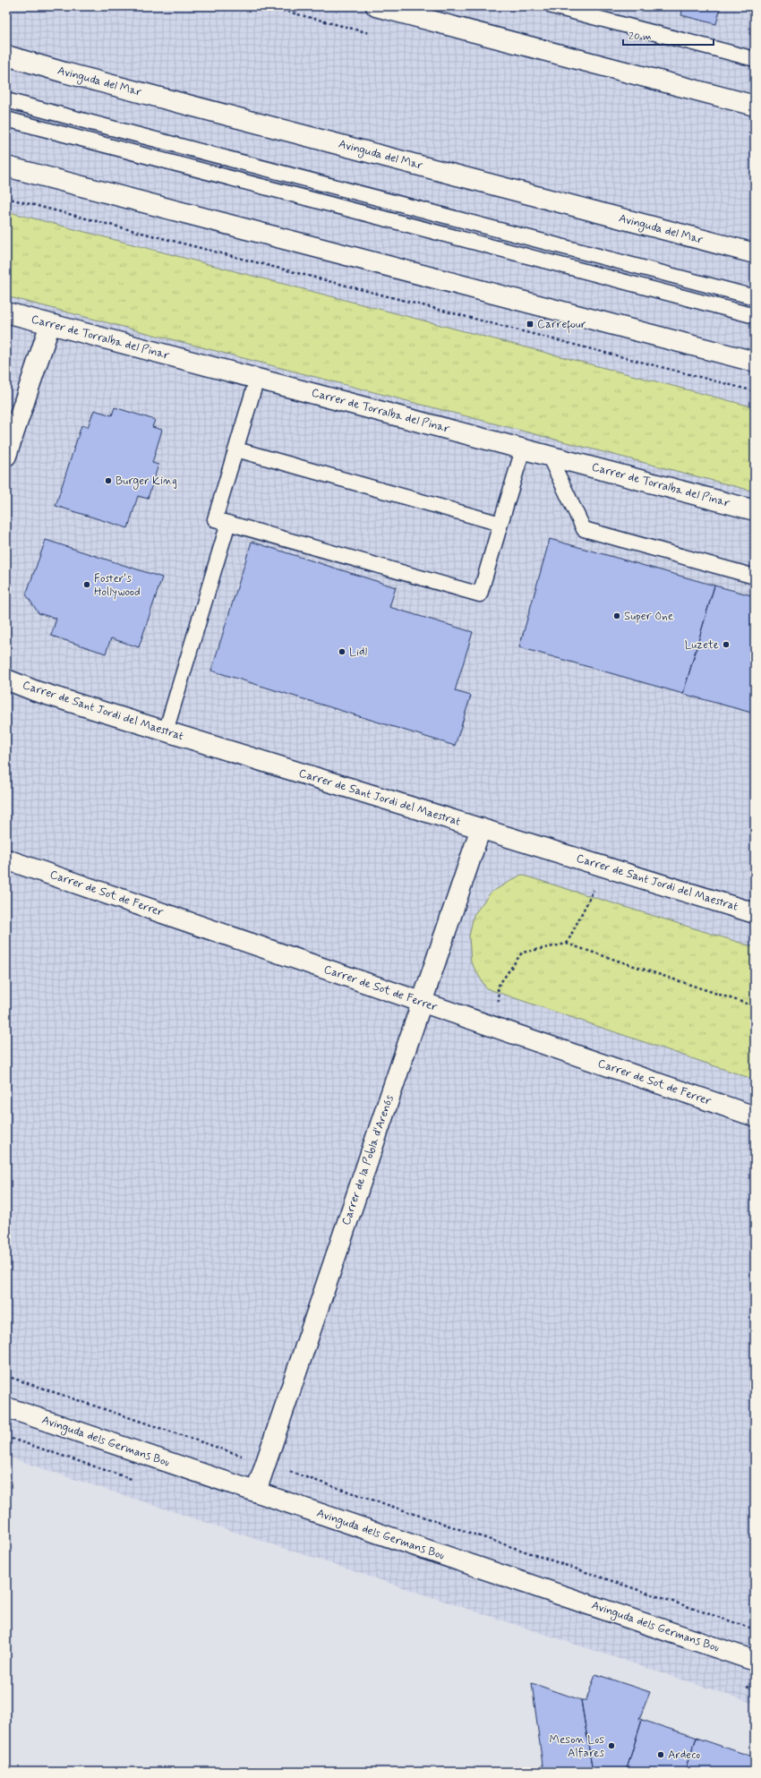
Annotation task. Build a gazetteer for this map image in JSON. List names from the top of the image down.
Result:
{
  "streets": {
    "street": [
      "Avinguda del Mar",
      "Carrer de Torralba del Pinar",
      "Carrer de Sant Jordi del Maestrat",
      "Carrer de Sot de Ferrer",
      "Carrer de la Pobla d'Arenós",
      "Avinguda dels Germans Bou"
    ]
  },
  "crossings": [
    ["Carrer de Sant Jordi del Maestrat", "Carrer de la Pobla d'Arenós"],
    ["Carrer de Sot de Ferrer", "Carrer de la Pobla d'Arenós"],
    ["Carrer de la Pobla d'Arenós", "Avinguda dels Germans Bou"]
  ],
  "places": {
    "transit": ["Carrefour"],
    "other": [
      "Burger King",
      "Foster's Hollywood",
      "Super One",
      "Luzete",
      "Lidl",
      "Meson Los Alfares",
      "Ardeco"
    ]
  },
  "scale_bar": "20 m"
}
